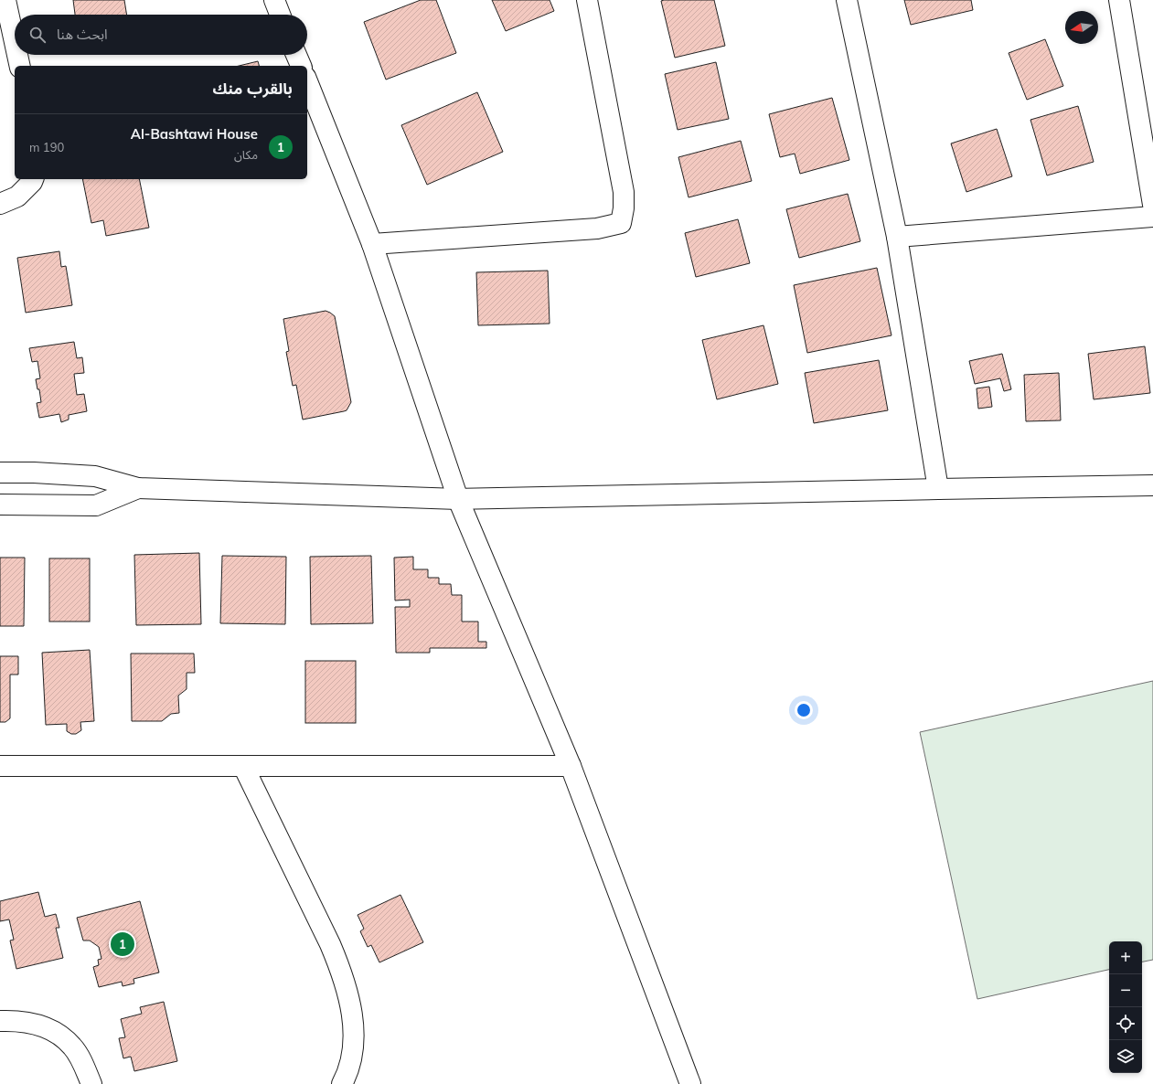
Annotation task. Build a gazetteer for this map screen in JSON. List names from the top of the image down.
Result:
{
  "north": "left",
  "page": {
    "search": "ابحث هنا",
    "heading": "بالقرب منك",
    "list": [
      {
        "mark": "1",
        "name": "Al-Bashtawi House",
        "note": "مكان",
        "value": "190 m"
      }
    ],
    "pins": "1",
    "map_buttons": ["+", "−"]
  }
}
